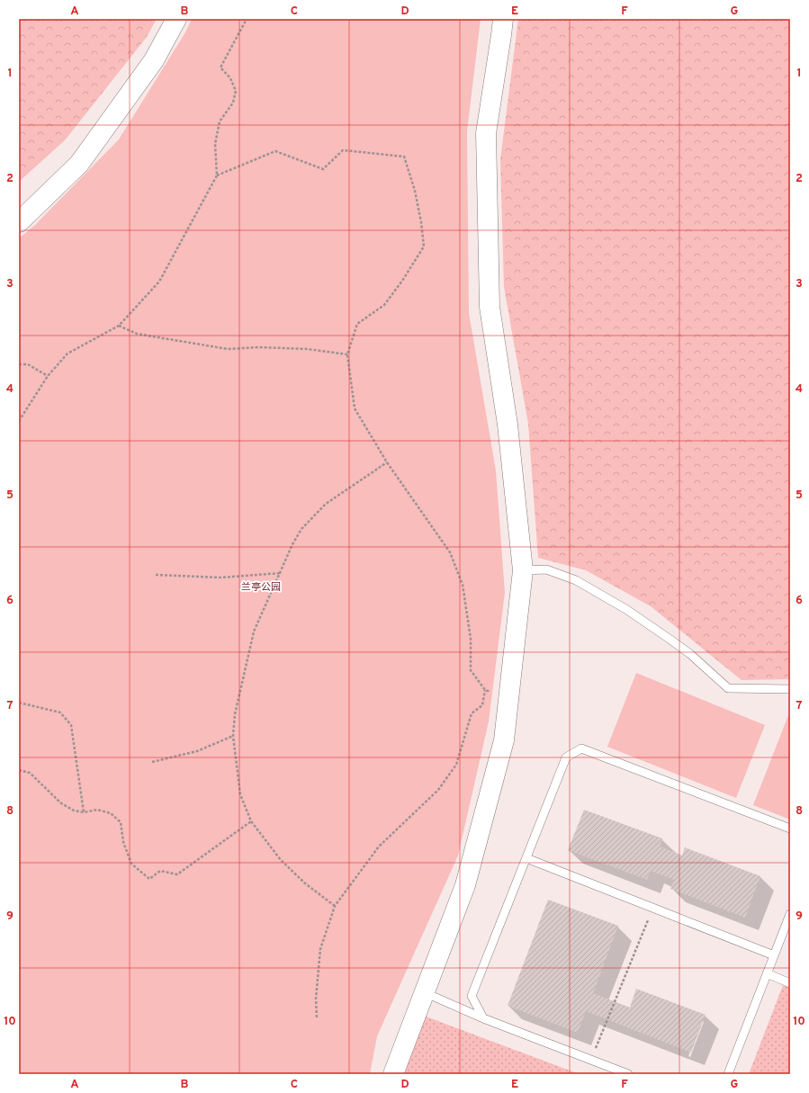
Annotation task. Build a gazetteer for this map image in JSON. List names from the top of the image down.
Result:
{
  "parks": ["兰亭公园"],
  "grid": {
    "columns": [
      "A",
      "B",
      "C",
      "D",
      "E",
      "F",
      "G"
    ],
    "rows": [
      "1",
      "2",
      "3",
      "4",
      "5",
      "6",
      "7",
      "8",
      "9",
      "10"
    ]
  }
}
